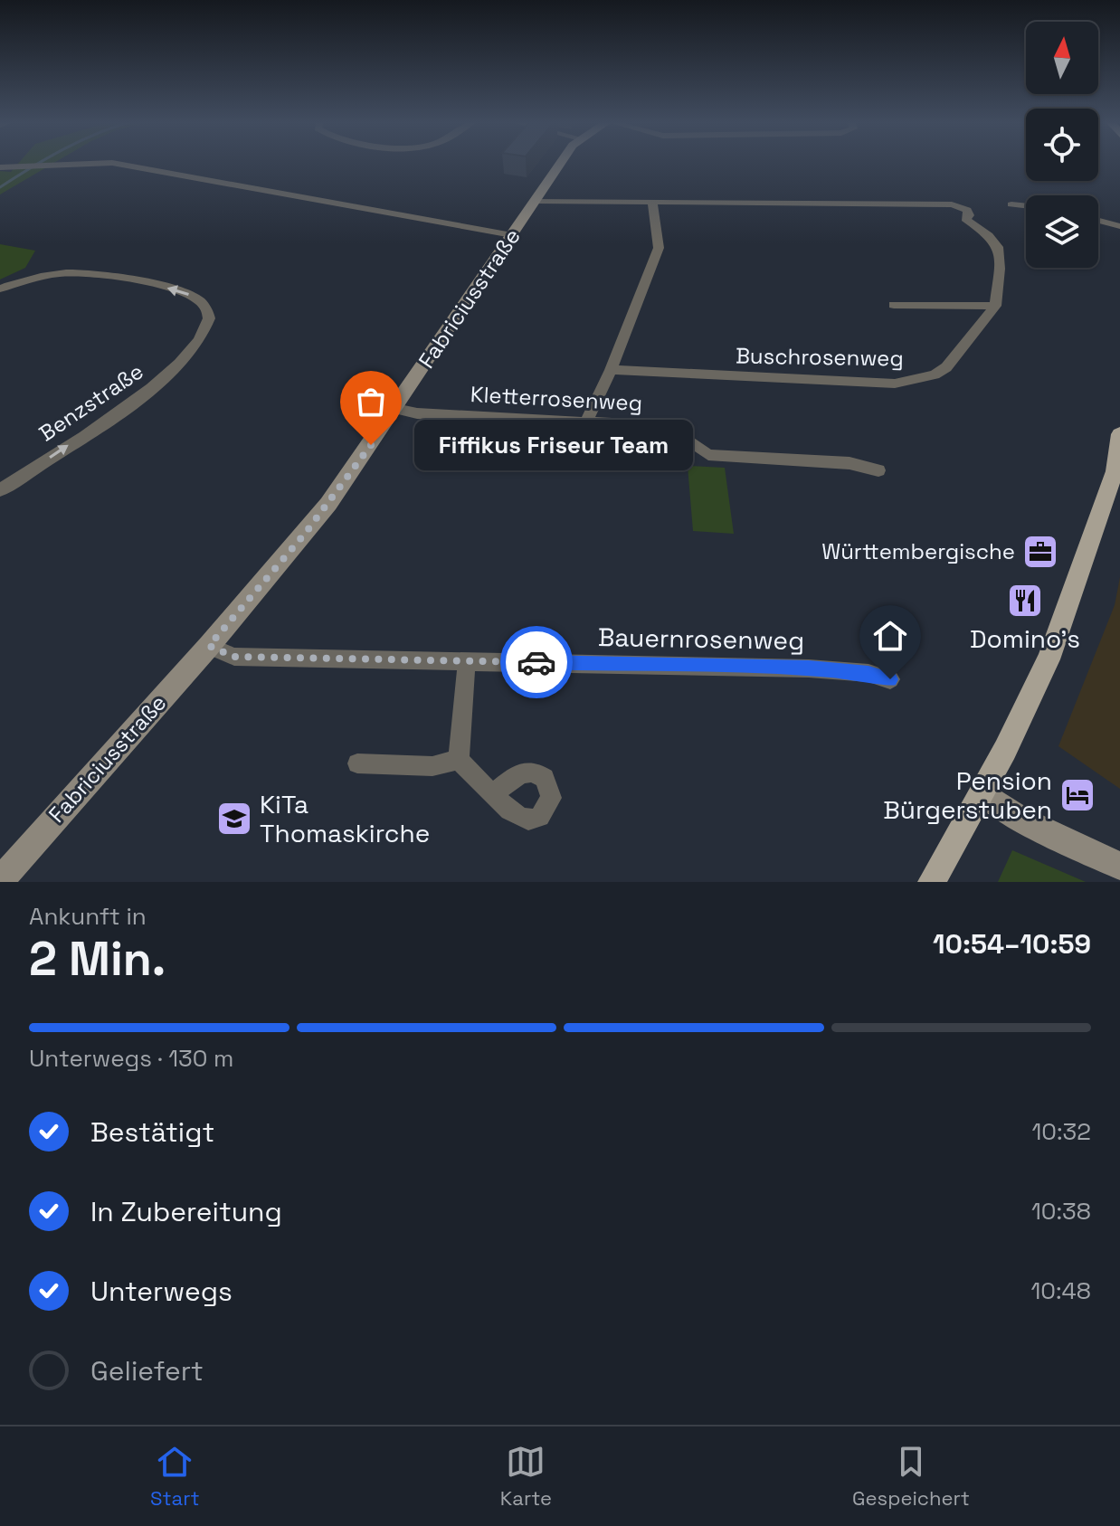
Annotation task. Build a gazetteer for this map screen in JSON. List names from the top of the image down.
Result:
{
  "streets": {
    "street": [
      "Fabriciusstraße",
      "Buschrosenweg",
      "Kletterrosenweg",
      "Benzstraße",
      "Bauernrosenweg"
    ]
  },
  "crossings": [
    ["Fabriciusstraße", "Kletterrosenweg"],
    ["Fabriciusstraße", "Bauernrosenweg"]
  ],
  "places": {
    "other": ["Fiffikus Friseur Team"],
    "office": ["Württembergische"],
    "restaurant": ["Domino's"],
    "hotel": ["Pension Bürgerstuben"],
    "school or university": ["KiTa Thomaskirche"]
  },
  "north": "top",
  "page": {
    "bubble": "Fiffikus Friseur Team",
    "heading": ["2 Min.", "Ankunft in", "10:54–10:59"],
    "bar": "Unterwegs · 130 m",
    "list": [
      ["Bestätigt", "10:32"],
      ["In Zubereitung", "10:38"],
      ["Unterwegs", "10:48"],
      "Geliefert"
    ],
    "tabs": ["Start", "Karte", "Gespeichert"]
  }
}
